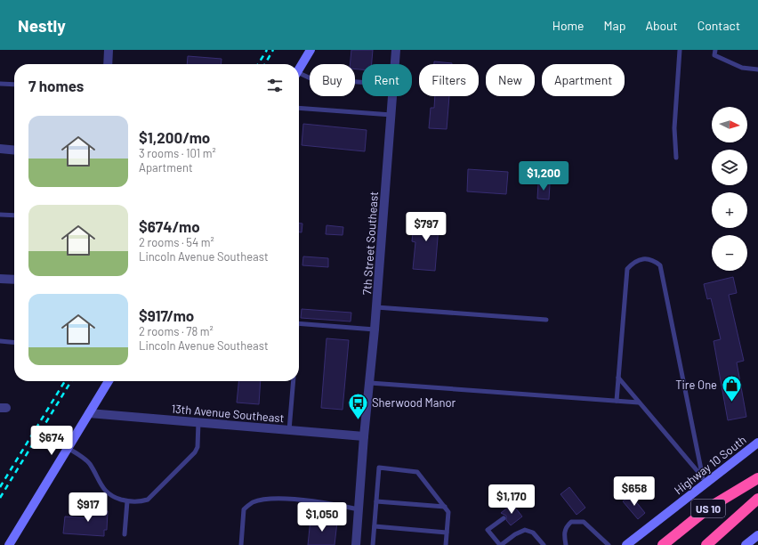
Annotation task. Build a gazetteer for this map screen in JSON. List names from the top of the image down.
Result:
{
  "streets": {
    "highway": ["US 10"],
    "street": ["7th Street Southeast", "13th Avenue Southeast", "Highway 10 South"]
  },
  "crossings": [
    ["7th Street Southeast", "13th Avenue Southeast"]
  ],
  "places": {
    "shop": ["Tire One"],
    "bus stop": ["Sherwood Manor"]
  },
  "north": "right",
  "page": {
    "header": "Nestly",
    "nav": [
      "Home",
      "Map",
      "About",
      "Contact"
    ],
    "chip": [
      "Buy",
      "Rent",
      "Filters",
      "New",
      "Apartment"
    ],
    "heading": "7 homes",
    "map_buttons": ["+", "−"],
    "list": [
      {
        "name": "$1,200/mo",
        "note": "3 rooms · 101 m² · Apartment"
      },
      {
        "name": "$674/mo",
        "note": "2 rooms · 54 m² · Lincoln Avenue Southeast"
      },
      {
        "name": "$917/mo",
        "note": "2 rooms · 78 m² · Lincoln Avenue Southeast"
      }
    ],
    "price": [
      "$1,200",
      "$797",
      "$674",
      "$658",
      "$1,170",
      "$917",
      "$1,050"
    ]
  }
}
